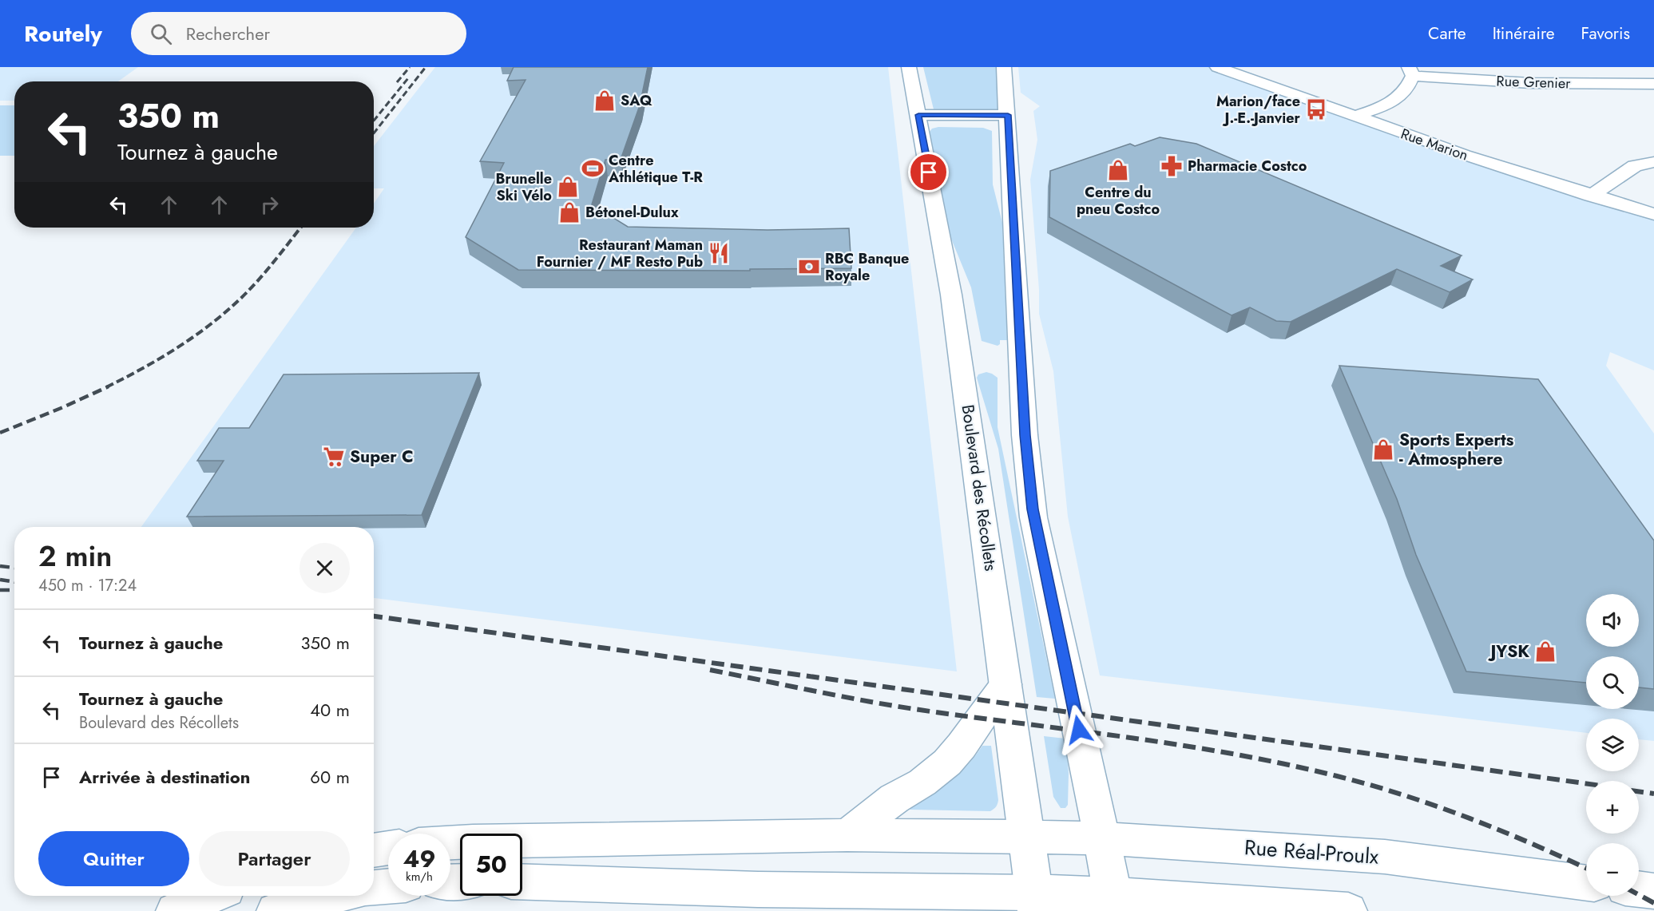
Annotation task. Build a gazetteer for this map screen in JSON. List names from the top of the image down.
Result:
{
  "streets": {
    "main road": [
      "Rue Grenier",
      "Rue Marion",
      "Boulevard des Récollets",
      "Rue Réal-Proulx"
    ]
  },
  "crossings": [
    ["Boulevard des Récollets", "Rue Réal-Proulx"]
  ],
  "places": {
    "shop": [
      "SAQ",
      "Centre du pneu Costco",
      "Brunelle Ski Vélo",
      "Bétonel-Dulux",
      "Sports Experts - Atmosphere",
      "JYSK"
    ],
    "bus stop": ["Marion/face J.-E.-Janvier"],
    "pharmacy": ["Pharmacie Costco"],
    "sports": ["Centre Athlétique T-R"],
    "restaurant": ["Restaurant Maman Fournier / MF Resto Pub"],
    "bank": ["RBC Banque Royale"],
    "supermarket": ["Super C"]
  },
  "page": {
    "header": "Routely",
    "search": "Rechercher",
    "nav": ["Carte", "Itinéraire", "Favoris"],
    "turn": ["350 m", "Tournez à gauche"],
    "heading": ["2 min", "450 m · 17:24"],
    "map_buttons": ["+", "−"],
    "list": [
      {
        "name": "Tournez à gauche",
        "value": "350 m"
      },
      {
        "name": "Tournez à gauche",
        "note": "Boulevard des Récollets",
        "value": "40 m"
      },
      {
        "name": "Arrivée à destination",
        "value": "60 m"
      }
    ],
    "buttons": ["Quitter", "Partager"],
    "speed": "49 km/h",
    "limit": "50"
  }
}
